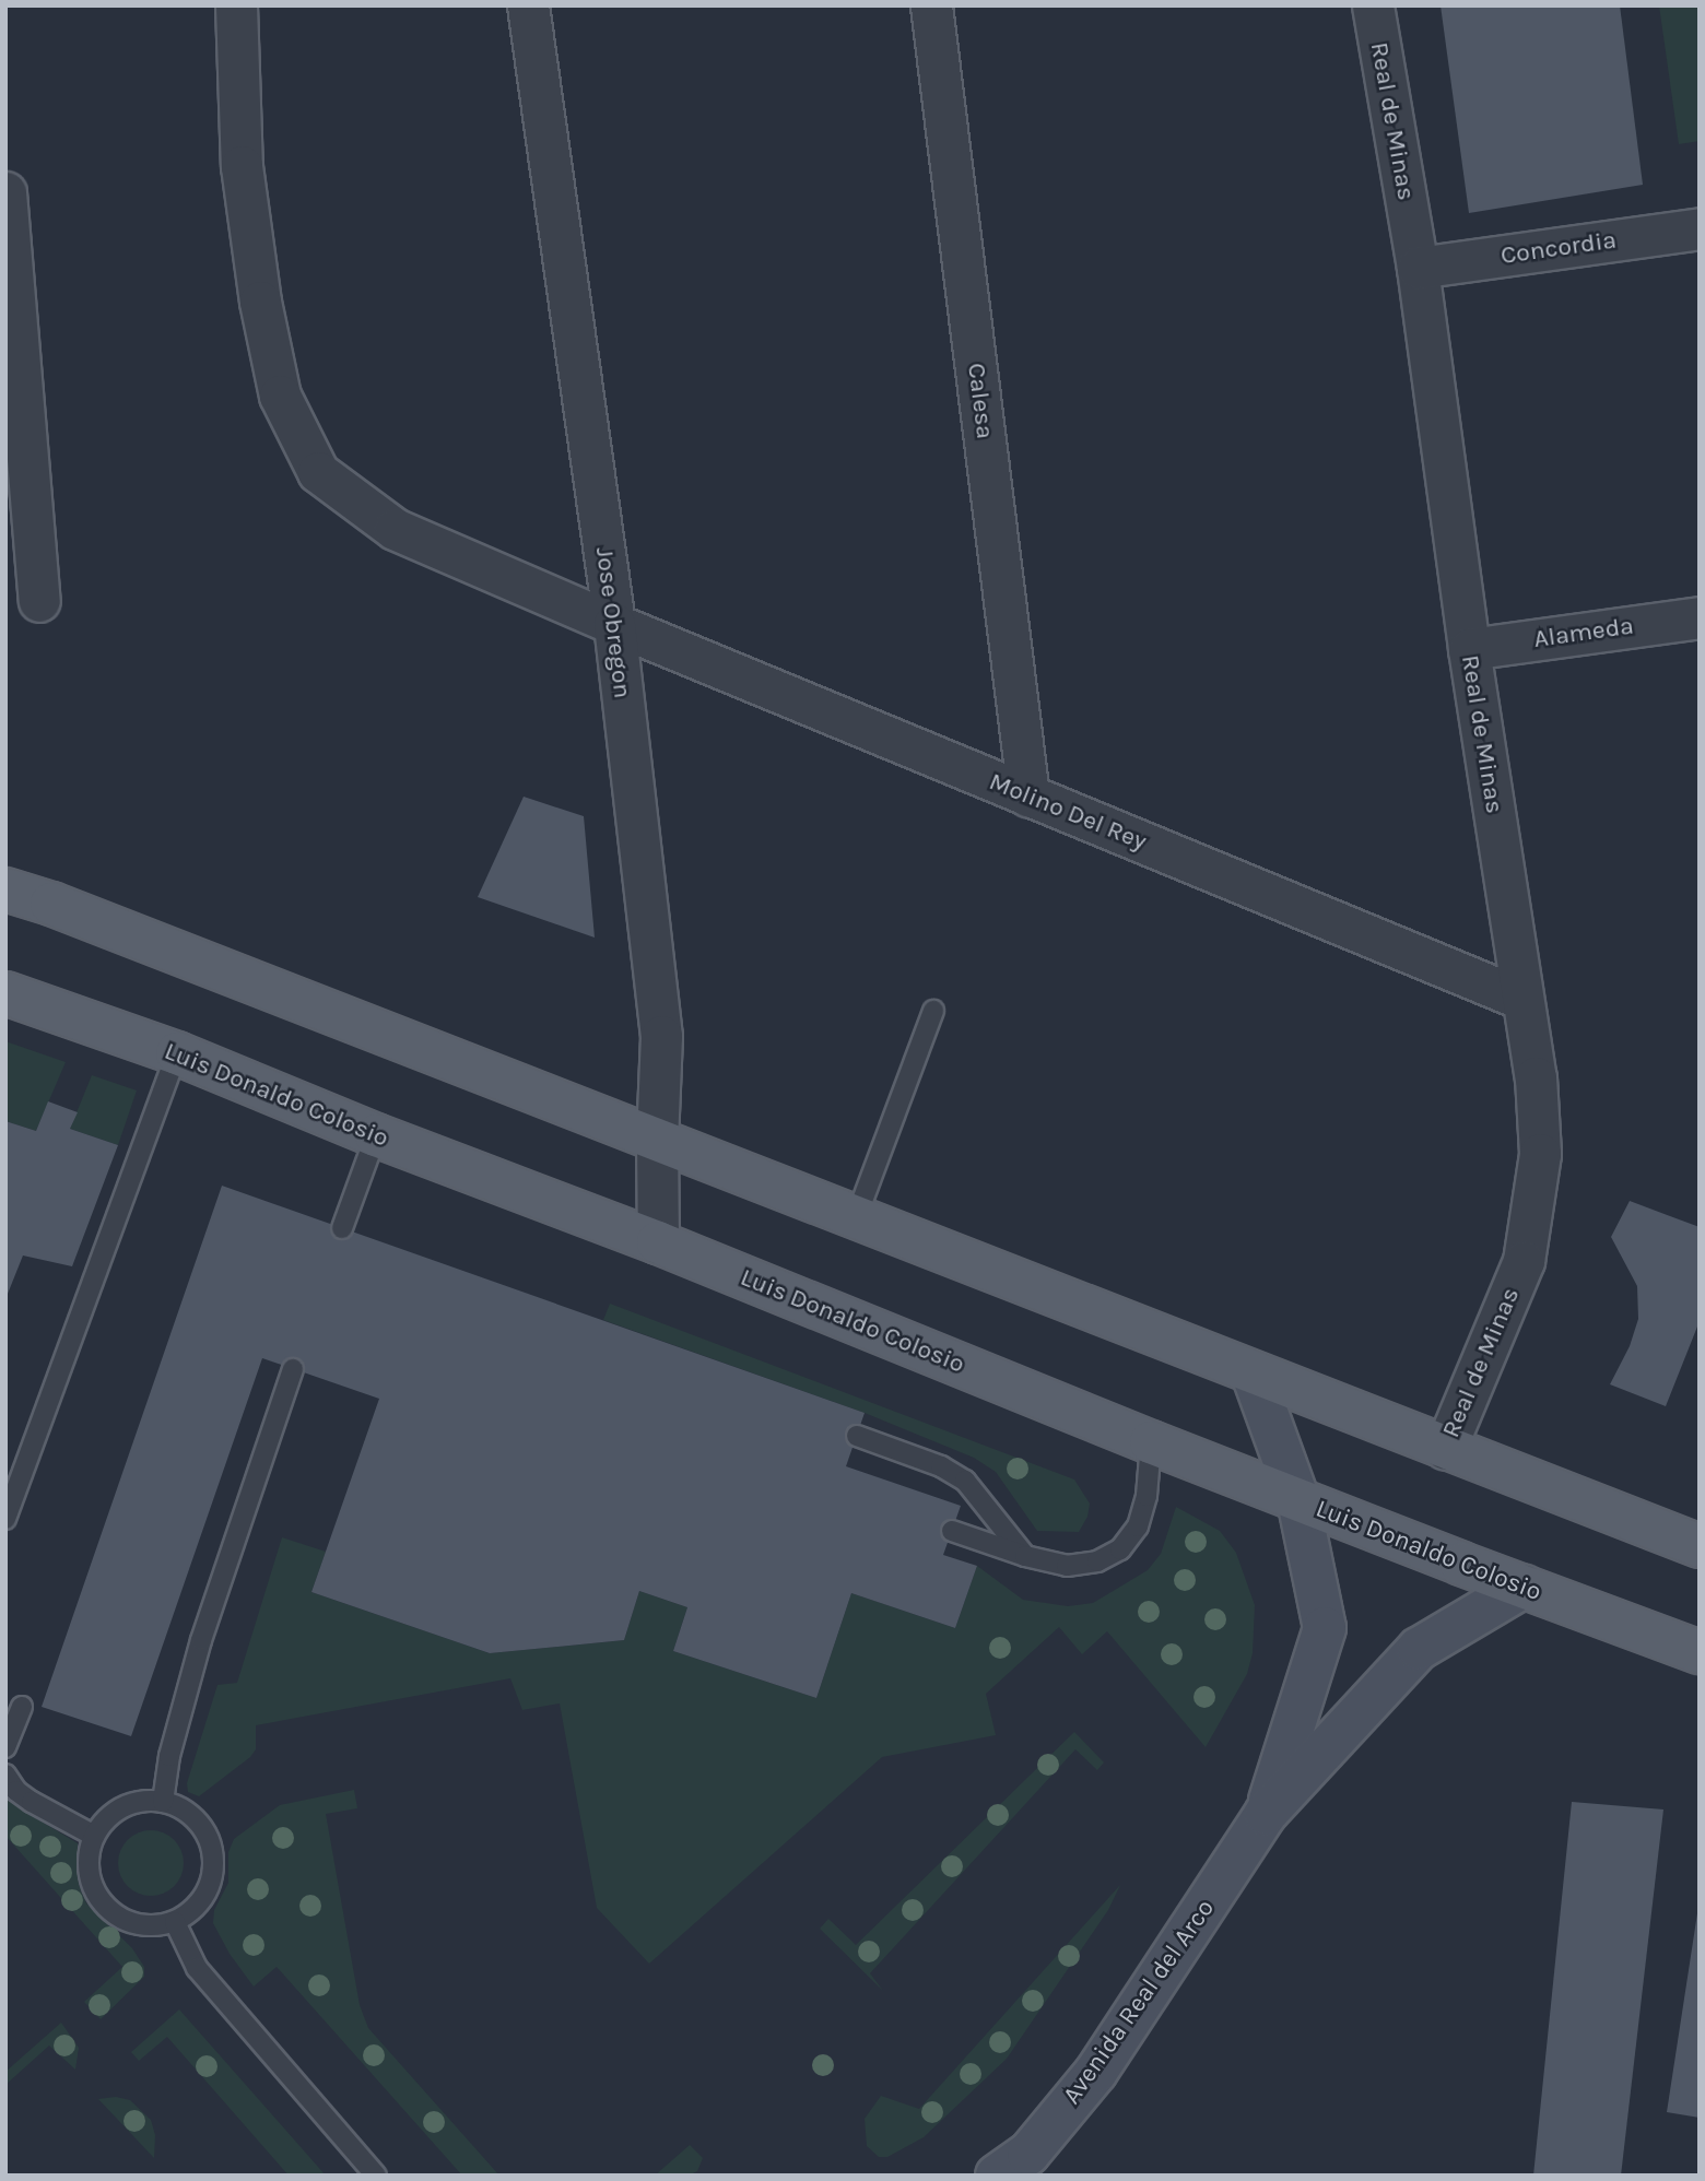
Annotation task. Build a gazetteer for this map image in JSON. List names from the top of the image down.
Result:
{
  "streets": {
    "main road": ["Luis Donaldo Colosio"],
    "street": [
      "Real de Minas",
      "Concordia",
      "Calesa",
      "Jose Obregon",
      "Alameda",
      "Molino Del Rey",
      "Avenida Real del Arco"
    ]
  },
  "crossings": [
    ["Real de Minas", "Concordia"],
    ["Real de Minas", "Alameda"],
    ["Real de Minas", "Molino Del Rey"],
    ["Calesa", "Molino Del Rey"],
    ["Jose Obregon", "Molino Del Rey"],
    ["Jose Obregon", "Luis Donaldo Colosio"],
    ["Luis Donaldo Colosio", "Avenida Real del Arco"]
  ]
}
